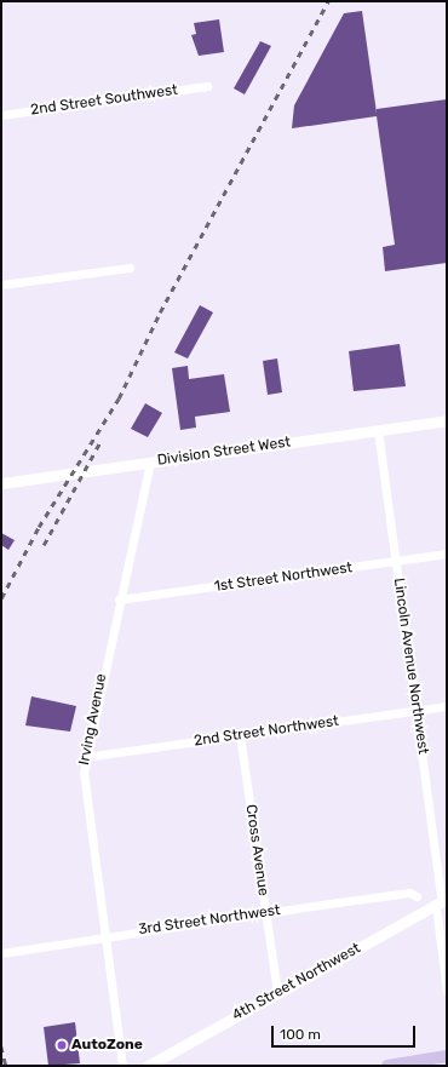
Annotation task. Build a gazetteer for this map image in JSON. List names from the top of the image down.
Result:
{
  "streets": {
    "main road": ["Division Street West", "4th Street Northwest"],
    "street": [
      "2nd Street Southwest",
      "1st Street Northwest",
      "Lincoln Avenue Northwest",
      "Irving Avenue",
      "2nd Street Northwest",
      "Cross Avenue",
      "3rd Street Northwest"
    ]
  },
  "crossings": [
    ["Division Street West", "Lincoln Avenue Northwest"],
    ["Division Street West", "Irving Avenue"],
    ["1st Street Northwest", "Lincoln Avenue Northwest"],
    ["1st Street Northwest", "Irving Avenue"],
    ["Lincoln Avenue Northwest", "2nd Street Northwest"],
    ["Lincoln Avenue Northwest", "4th Street Northwest"],
    ["Irving Avenue", "2nd Street Northwest"],
    ["Irving Avenue", "3rd Street Northwest"],
    ["2nd Street Northwest", "Cross Avenue"],
    ["Cross Avenue", "3rd Street Northwest"],
    ["Cross Avenue", "4th Street Northwest"]
  ],
  "places": ["AutoZone"],
  "scale_bar": "100 m"
}
